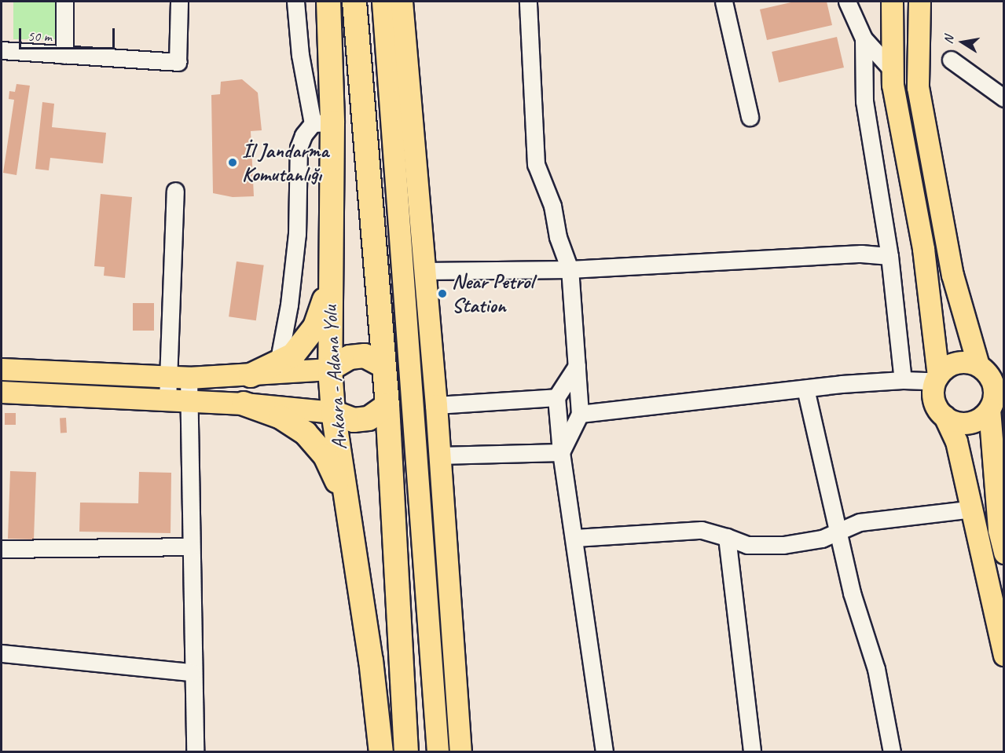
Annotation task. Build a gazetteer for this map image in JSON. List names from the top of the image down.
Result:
{
  "streets": {
    "highway": ["Ankara - Adana Yolu"]
  },
  "places": ["İl Jandarma Komutanlığı", "Near Petrol Station"],
  "scale_bar": "50 m",
  "north": "left"
}
